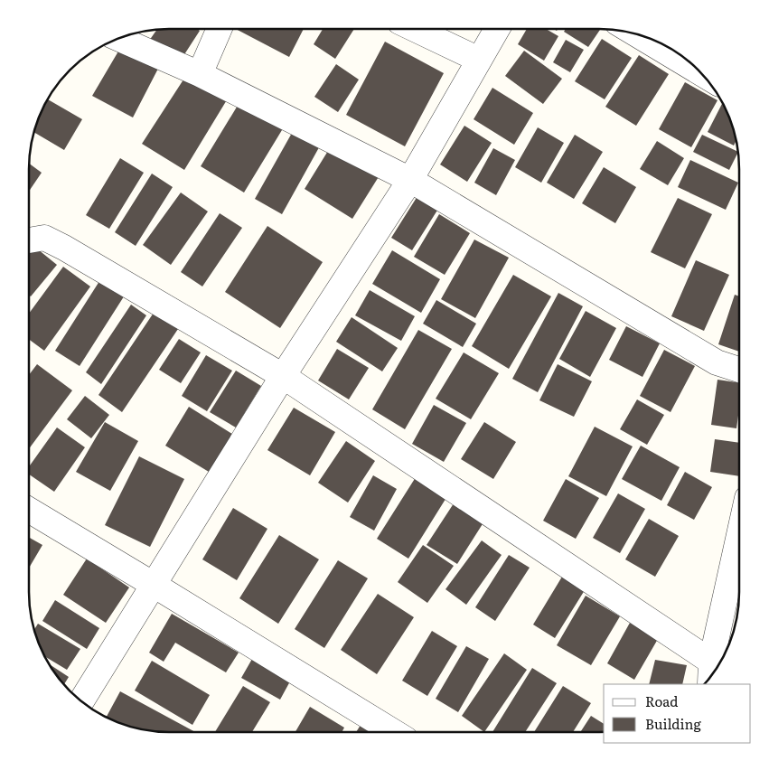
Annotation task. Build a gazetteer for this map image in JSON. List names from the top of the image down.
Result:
{
  "legend": ["Road", "Building"]
}
